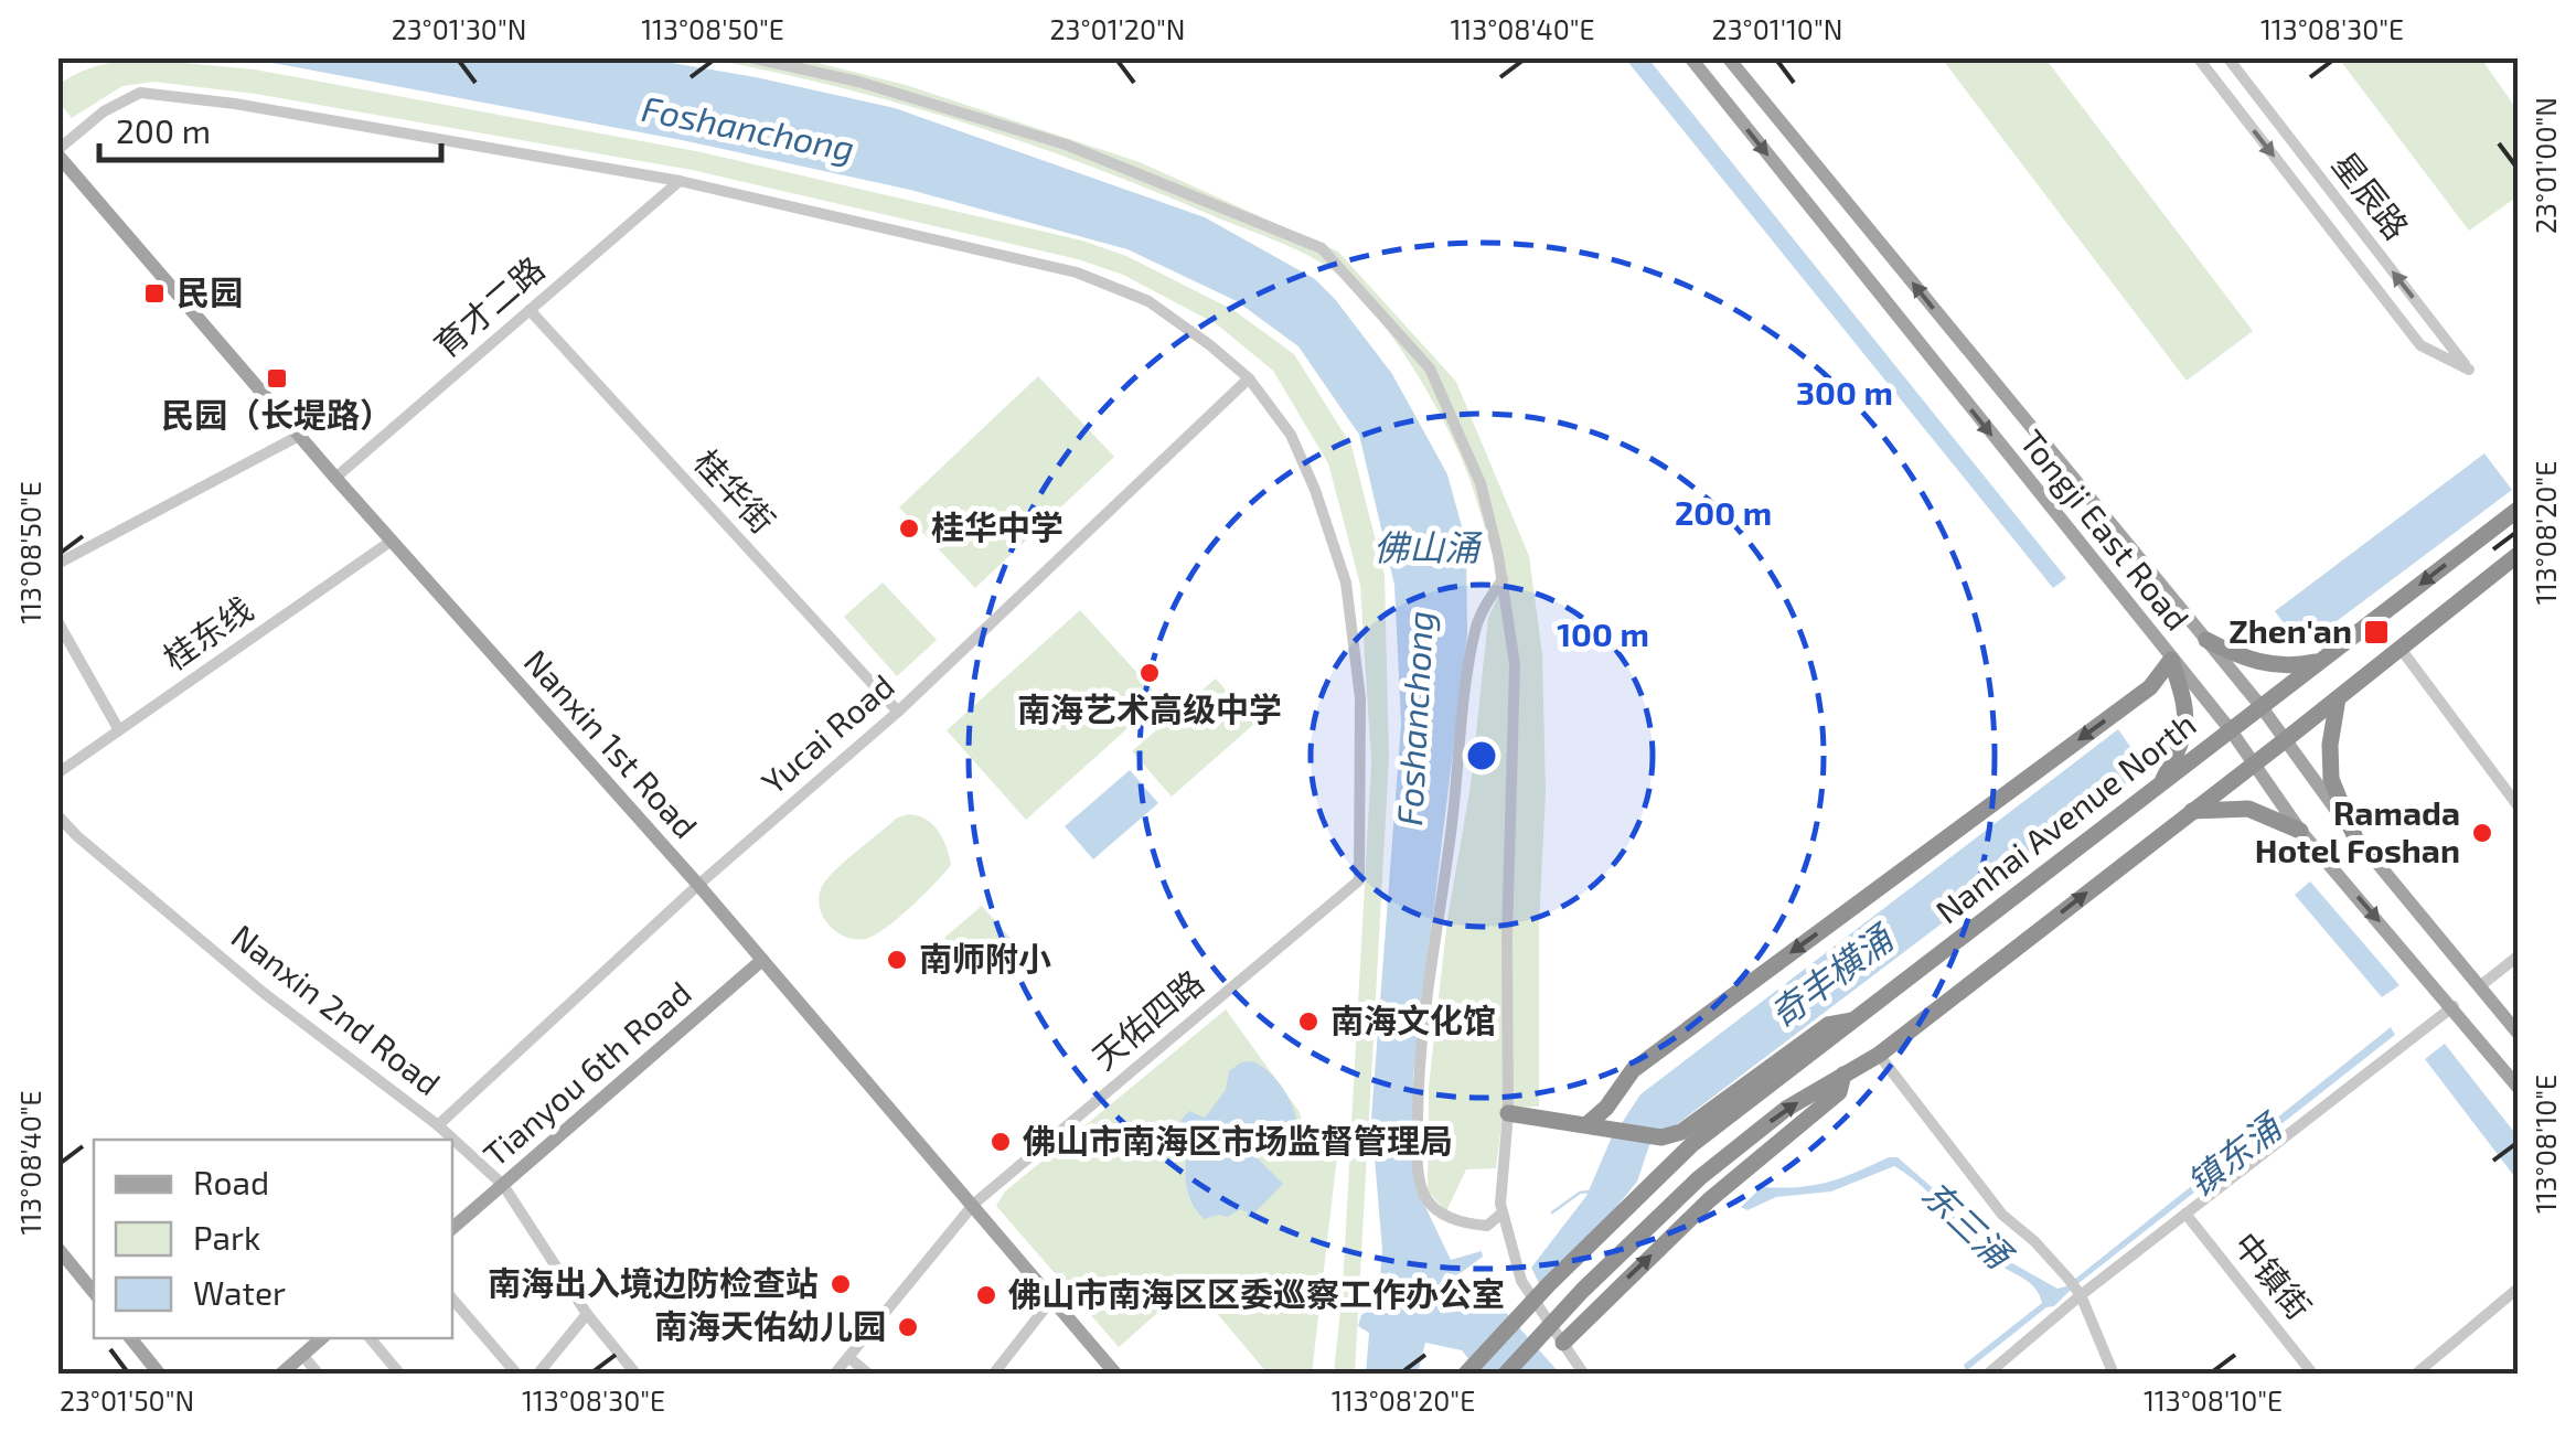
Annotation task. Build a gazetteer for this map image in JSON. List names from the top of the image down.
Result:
{
  "streets": {
    "highway": ["Nanhai Avenue North"],
    "main road": ["Tongji East Road", "Nanxin 1st Road", "Tianyou 6th Road"],
    "street": [
      "星辰路",
      "育才二路",
      "桂华街",
      "桂东线",
      "Yucai Road",
      "Nanxin 2nd Road",
      "天佑四路",
      "中镇街"
    ]
  },
  "crossings": [
    ["育才二路", "桂华街"],
    ["育才二路", "Nanxin 1st Road"],
    ["桂华街", "Yucai Road"],
    ["Tongji East Road", "Nanhai Avenue North"],
    ["桂东线", "Nanxin 1st Road"],
    ["Yucai Road", "Nanxin 1st Road"],
    ["Yucai Road", "Nanxin 2nd Road"],
    ["Yucai Road", "天佑四路"],
    ["Nanxin 1st Road", "天佑四路"],
    ["Nanxin 1st Road", "Tianyou 6th Road"],
    ["Nanxin 2nd Road", "Tianyou 6th Road"]
  ],
  "water": [
    "Foshanchong",
    "佛山涌",
    "奇丰横涌",
    "镇东涌",
    "东三涌"
  ],
  "places": {
    "transit": ["民园", "民园（长堤路）", "Zhen'an"],
    "other": [
      "桂华中学",
      "南海艺术高级中学",
      "Ramada Hotel Foshan",
      "南师附小",
      "南海文化馆",
      "佛山市南海区市场监督管理局",
      "南海出入境边防检查站",
      "佛山市南海区区委巡察工作办公室",
      "南海天佑幼儿园"
    ]
  },
  "legend": ["Road", "Park", "Water"],
  "scale_bar": "200 m",
  "coordinates": [
    "23°01'30\"N",
    "113°08'50\"E",
    "23°01'20\"N",
    "113°08'40\"E",
    "23°01'10\"N",
    "113°08'30\"E",
    "23°01'00\"N",
    "113°08'20\"E",
    "113°08'10\"E",
    "23°01'50\"N"
  ],
  "rings": ["300 m", "200 m", "100 m"]
}
